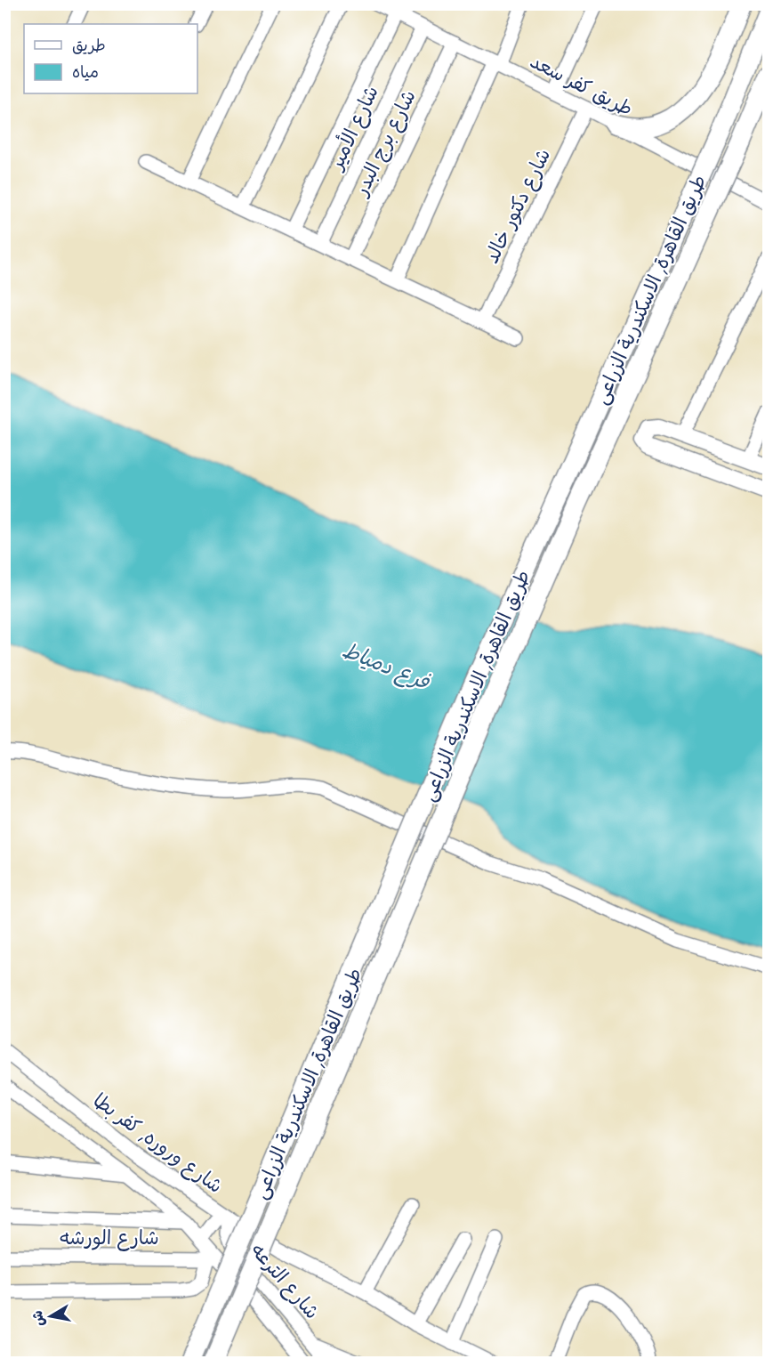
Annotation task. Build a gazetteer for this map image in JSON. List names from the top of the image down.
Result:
{
  "streets": {
    "highway": ["طريق القاهرة, الاسكندرية الزراعى"],
    "street": [
      "طريق كفر سعد",
      "شارع الأمير",
      "شارع برج البدر",
      "شارع دكتور خالد",
      "شارع وروره, كفر بطا",
      "شارع الورشه",
      "شارع الترعه"
    ]
  },
  "crossings": [
    ["طريق كفر سعد", "شارع الأمير"],
    ["طريق كفر سعد", "شارع برج البدر"],
    ["طريق كفر سعد", "شارع دكتور خالد"],
    ["شارع وروره, كفر بطا", "شارع الترعه"],
    ["شارع الورشه", "شارع الترعه"]
  ],
  "water": ["فرع دمياط"],
  "legend": ["طريق", "مياه"],
  "north": "left"
}
